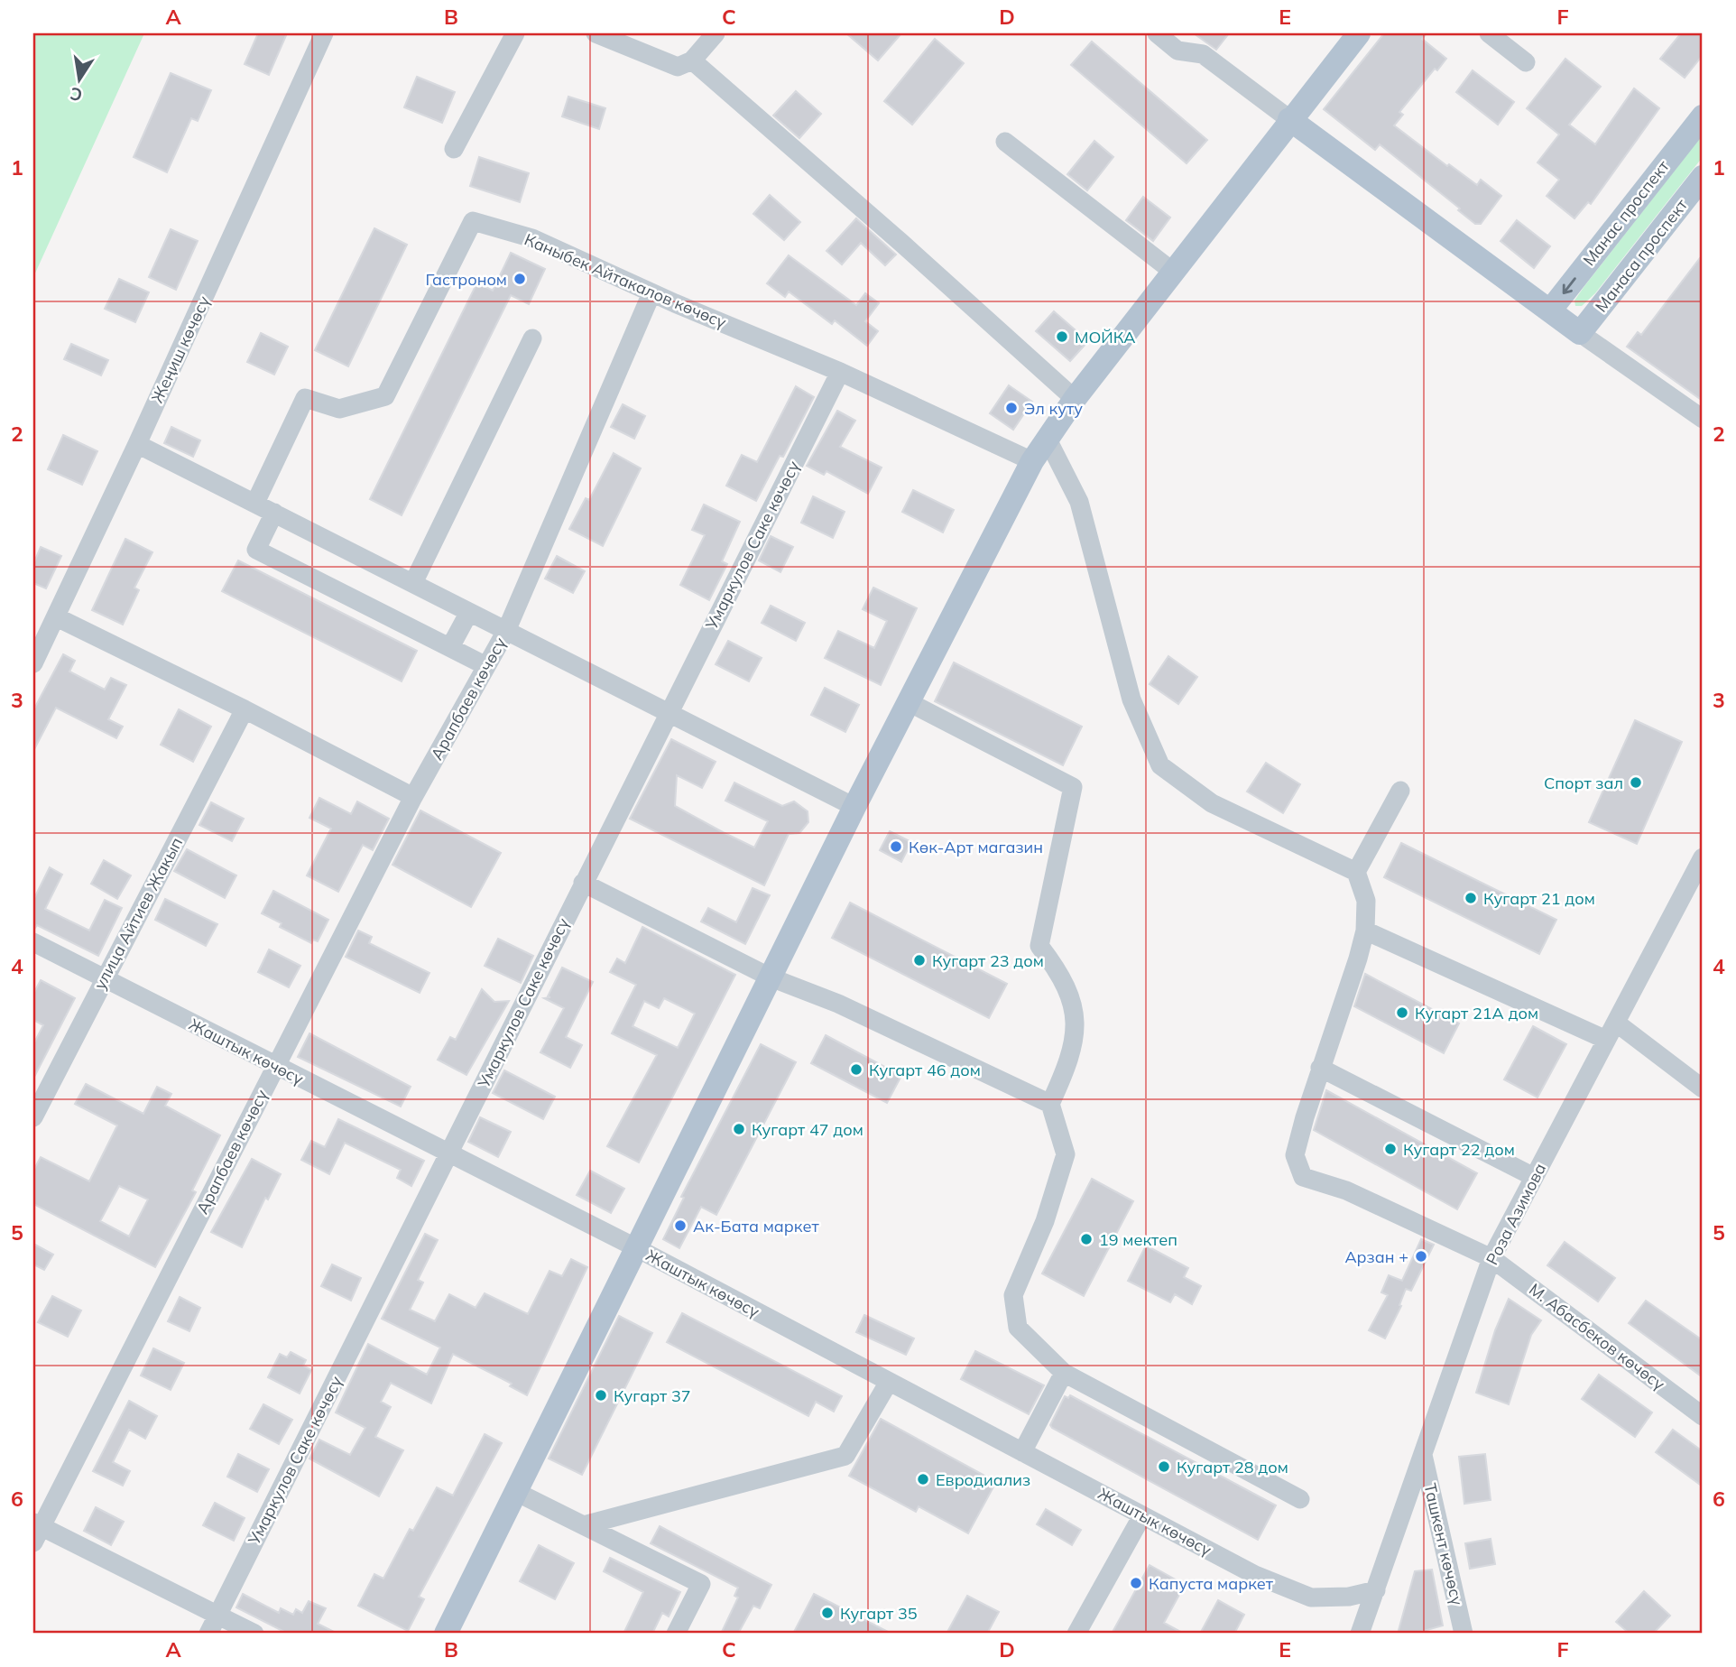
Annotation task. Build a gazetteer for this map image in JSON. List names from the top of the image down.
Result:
{
  "streets": {
    "main road": ["Манас проспект", "Манаса проспект"],
    "street": [
      "Каныбек Айтакалов көчөсү",
      "Жеңиш көчөсү",
      "Умаркулов Саке көчөсү",
      "Арапбаев көчөсү",
      "улица Айтиев Жакып",
      "Жаштык көчөсү",
      "Роза Азимова",
      "М. Абасбеков көчөсү",
      "Ташкент көчөсү"
    ]
  },
  "crossings": [
    ["Каныбек Айтакалов көчөсү", "Умаркулов Саке көчөсү"],
    ["Каныбек Айтакалов көчөсү", "Арапбаев көчөсү"],
    ["Умаркулов Саке көчөсү", "Жаштык көчөсү"],
    ["Арапбаев көчөсү", "Жаштык көчөсү"],
    ["улица Айтиев Жакып", "Жаштык көчөсү"],
    ["Жаштык көчөсү", "Роза Азимова"],
    ["Роза Азимова", "М. Абасбеков көчөсү"],
    ["Роза Азимова", "Ташкент көчөсү"]
  ],
  "one_way": ["Манас проспект"],
  "places": [
    "Гастроном",
    "МОЙКА",
    "Эл куту",
    "Спорт зал",
    "Көк-Арт магазин",
    "Кугарт 21 дом",
    "Кугарт 23 дом",
    "Кугарт 21А дом",
    "Кугарт 46 дом",
    "Кугарт 47 дом",
    "Кугарт 22 дом",
    "Ак-Бата маркет",
    "19 мектеп",
    "Арзан +",
    "Кугарт 37",
    "Кугарт 28 дом",
    "Евродиализ",
    "Капуста маркет",
    "Кугарт 35"
  ],
  "north": "bottom",
  "grid": {
    "columns": [
      "A",
      "B",
      "C",
      "D",
      "E",
      "F"
    ],
    "rows": [
      "1",
      "2",
      "3",
      "4",
      "5",
      "6"
    ]
  }
}
